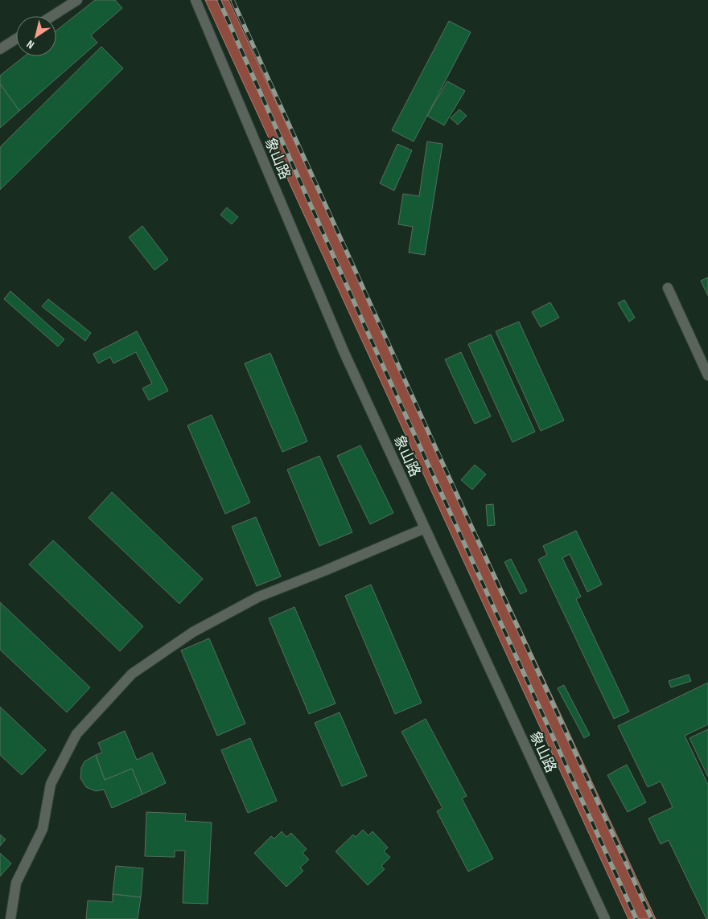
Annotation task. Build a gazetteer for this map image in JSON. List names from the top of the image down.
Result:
{
  "streets": {
    "street": ["象山路"]
  },
  "north": "bottom left"
}
